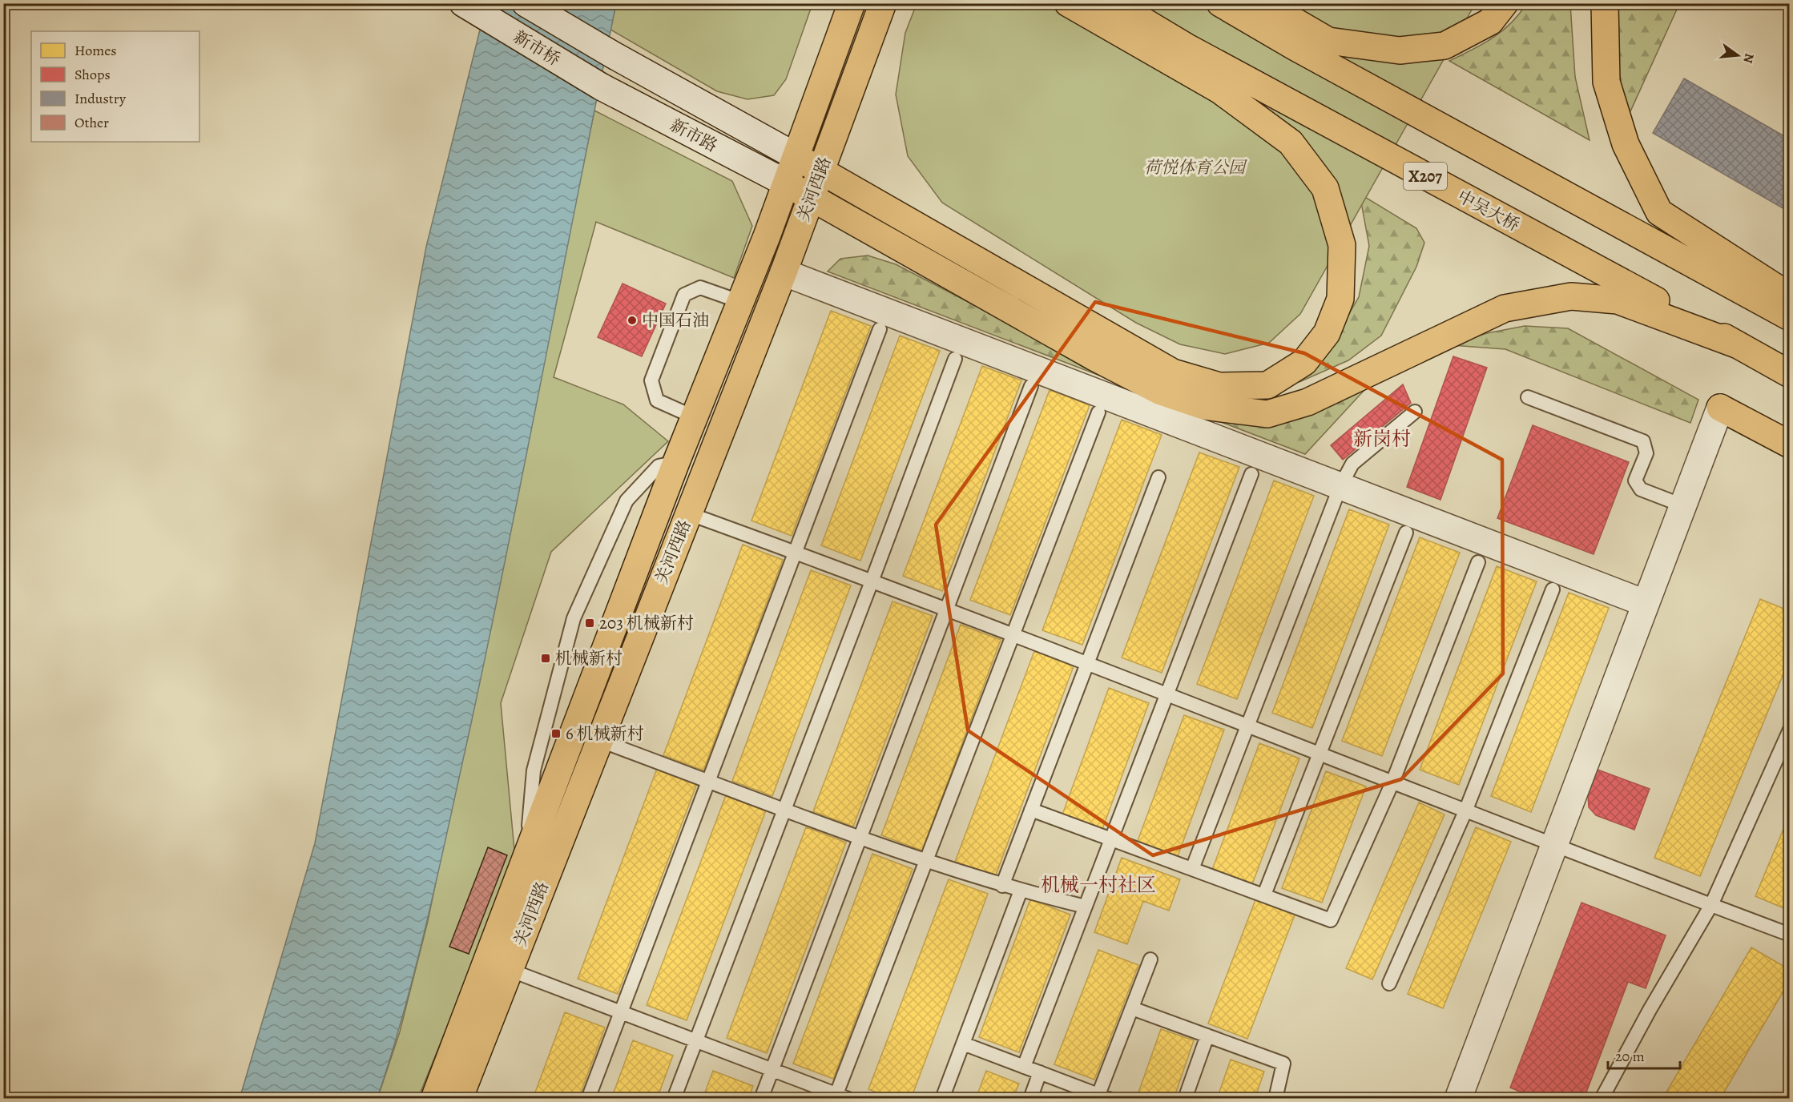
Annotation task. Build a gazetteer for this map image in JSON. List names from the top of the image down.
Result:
{
  "streets": {
    "main road": ["X207", "关河西路", "中吴大桥"],
    "street": ["新市桥", "新市路"]
  },
  "crossings": [
    ["新市桥", "新市路"],
    ["新市路", "关河西路"],
    ["X207", "中吴大桥"]
  ],
  "districts": ["新岗村", "机械一村社区"],
  "parks": ["荷悦体育公园"],
  "places": {
    "other": ["中国石油"],
    "transit": ["203 机械新村", "机械新村", "6 机械新村"]
  },
  "legend": [
    "Homes",
    "Shops",
    "Industry",
    "Other"
  ],
  "scale_bar": "20 m",
  "north": "right"
}
